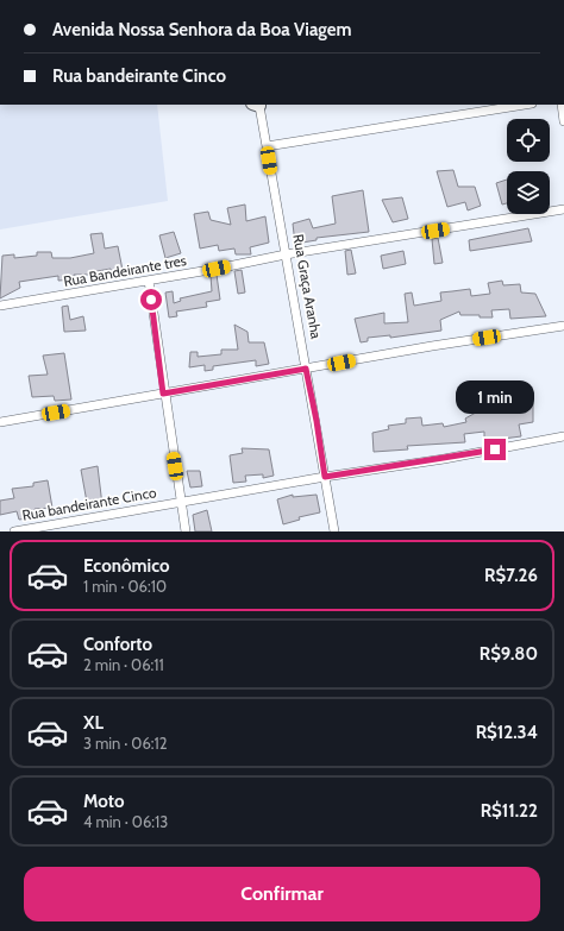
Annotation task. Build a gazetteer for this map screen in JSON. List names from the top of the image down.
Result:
{
  "streets": {
    "street": ["Rua Bandeirante tres", "Rua Graça Aranha", "Rua bandeirante Cinco"]
  },
  "crossings": [
    ["Rua Bandeirante tres", "Rua Graça Aranha"],
    ["Rua Graça Aranha", "Rua bandeirante Cinco"]
  ],
  "page": {
    "banner": ["Avenida Nossa Senhora da Boa Viagem", "Rua bandeirante Cinco"],
    "bubble": "1 min",
    "list": [
      {
        "name": "Econômico",
        "note": "1 min · 06:10",
        "value": "R$7.26"
      },
      {
        "name": "Conforto",
        "note": "2 min · 06:11",
        "value": "R$9.80"
      },
      {
        "name": "XL",
        "note": "3 min · 06:12",
        "value": "R$12.34"
      },
      {
        "name": "Moto",
        "note": "4 min · 06:13",
        "value": "R$11.22"
      }
    ],
    "buttons": "Confirmar"
  }
}
